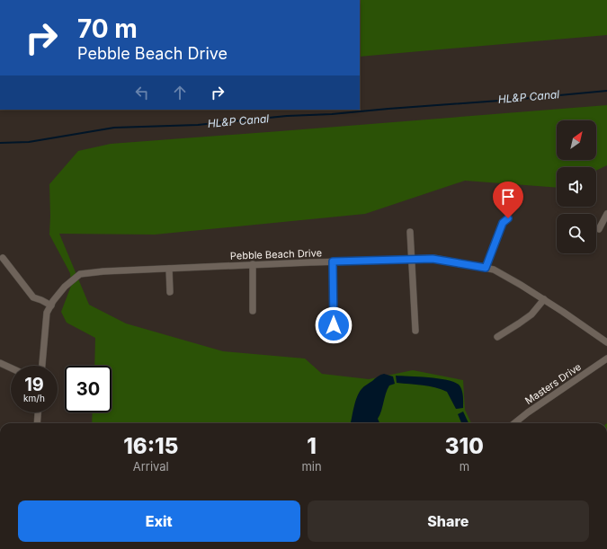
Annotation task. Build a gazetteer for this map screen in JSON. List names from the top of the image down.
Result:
{
  "streets": {
    "street": ["Pebble Beach Drive", "Masters Drive"]
  },
  "water": ["HL&P Canal"],
  "north": "top right",
  "page": {
    "turn": ["70 m", "Pebble Beach Drive"],
    "speed": "19 km/h",
    "limit": "30",
    "eta": [
      "16:15",
      "Arrival",
      "1",
      "min",
      "310",
      "m"
    ],
    "buttons": ["Exit", "Share"]
  }
}
